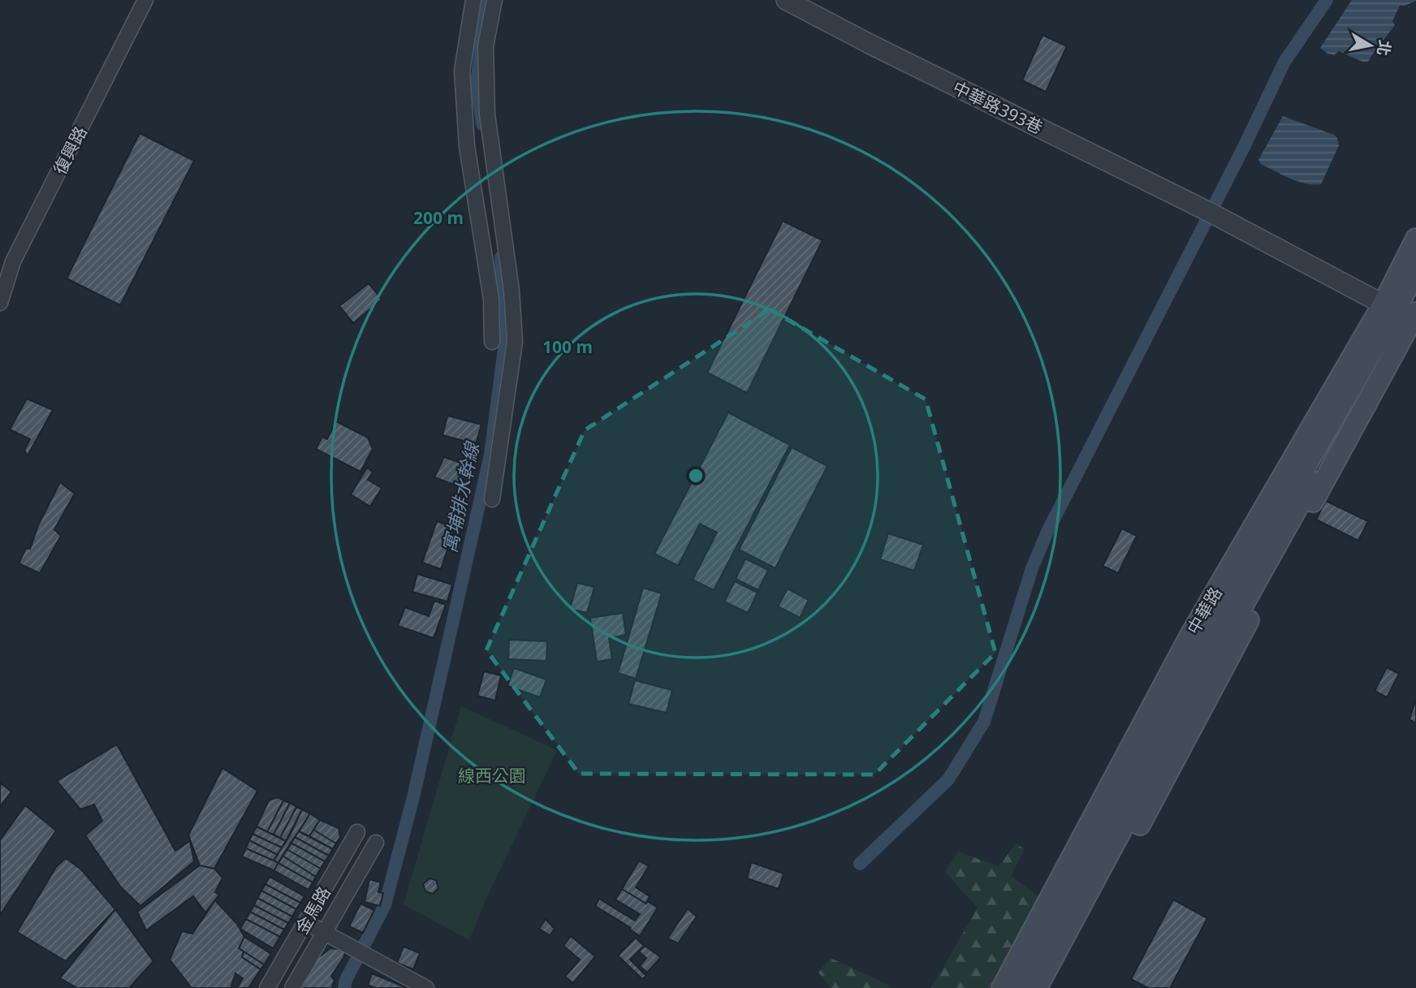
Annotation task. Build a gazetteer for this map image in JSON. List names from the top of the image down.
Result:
{
  "streets": {
    "main road": ["中華路"],
    "street": ["中華路393巷", "復興路", "金馬路"]
  },
  "crossings": [
    ["中華路393巷", "中華路"]
  ],
  "water": ["寓埔排水幹線"],
  "parks": ["線西公園"],
  "north": "right",
  "rings": ["200 m", "100 m"]
}
